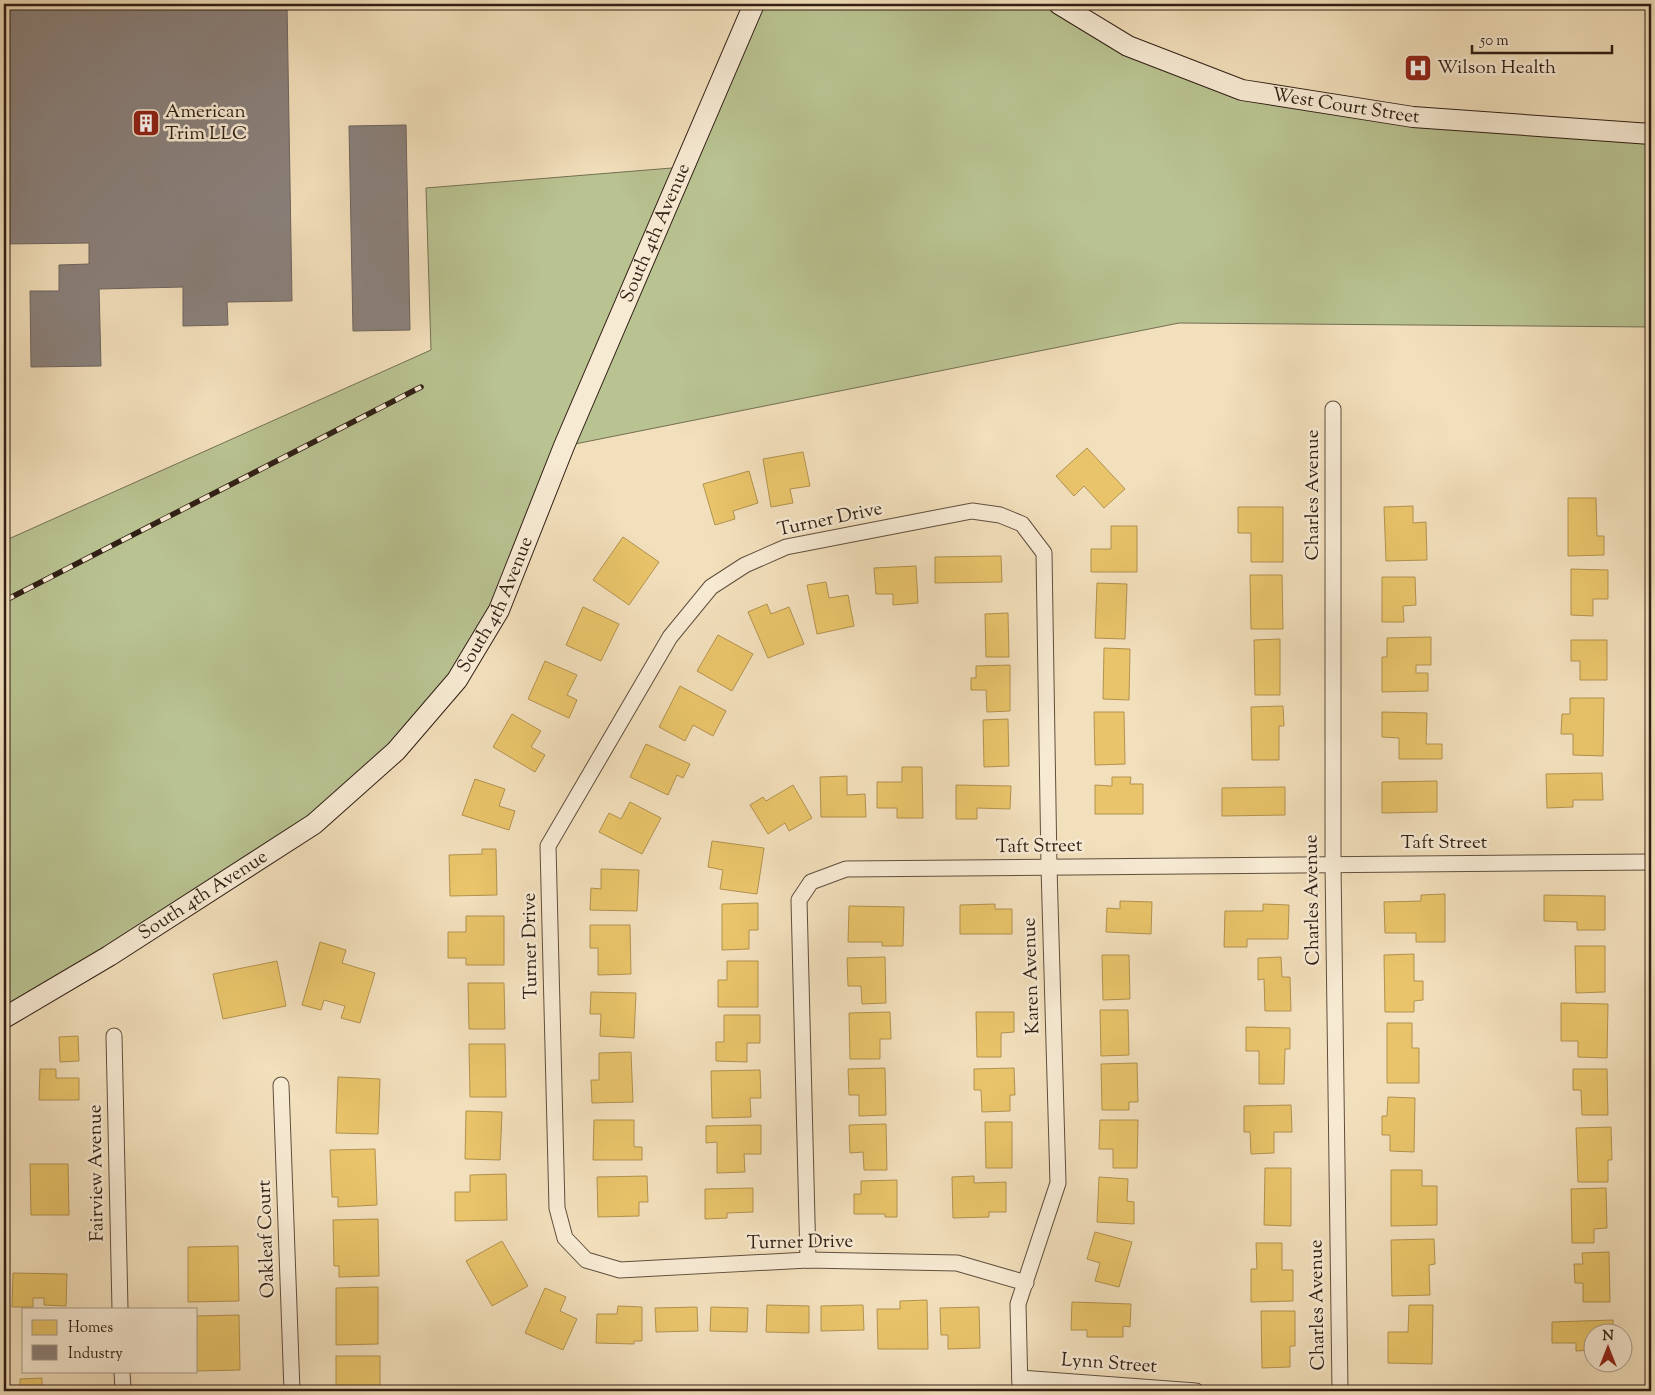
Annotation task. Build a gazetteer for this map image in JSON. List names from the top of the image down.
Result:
{
  "streets": {
    "street": [
      "West Court Street",
      "South 4th Avenue",
      "Charles Avenue",
      "Turner Drive",
      "Taft Street",
      "Karen Avenue",
      "Fairview Avenue",
      "Oakleaf Court",
      "Lynn Street"
    ]
  },
  "crossings": [
    ["Charles Avenue", "Taft Street"],
    ["Turner Drive", "Taft Street"],
    ["Turner Drive", "Karen Avenue"],
    ["Taft Street", "Karen Avenue"],
    ["Karen Avenue", "Lynn Street"]
  ],
  "places": {
    "hospital": ["Wilson Health"],
    "building": ["American Trim LLC"]
  },
  "legend": ["Homes", "Industry"],
  "scale_bar": "50 m",
  "north": "top"
}
